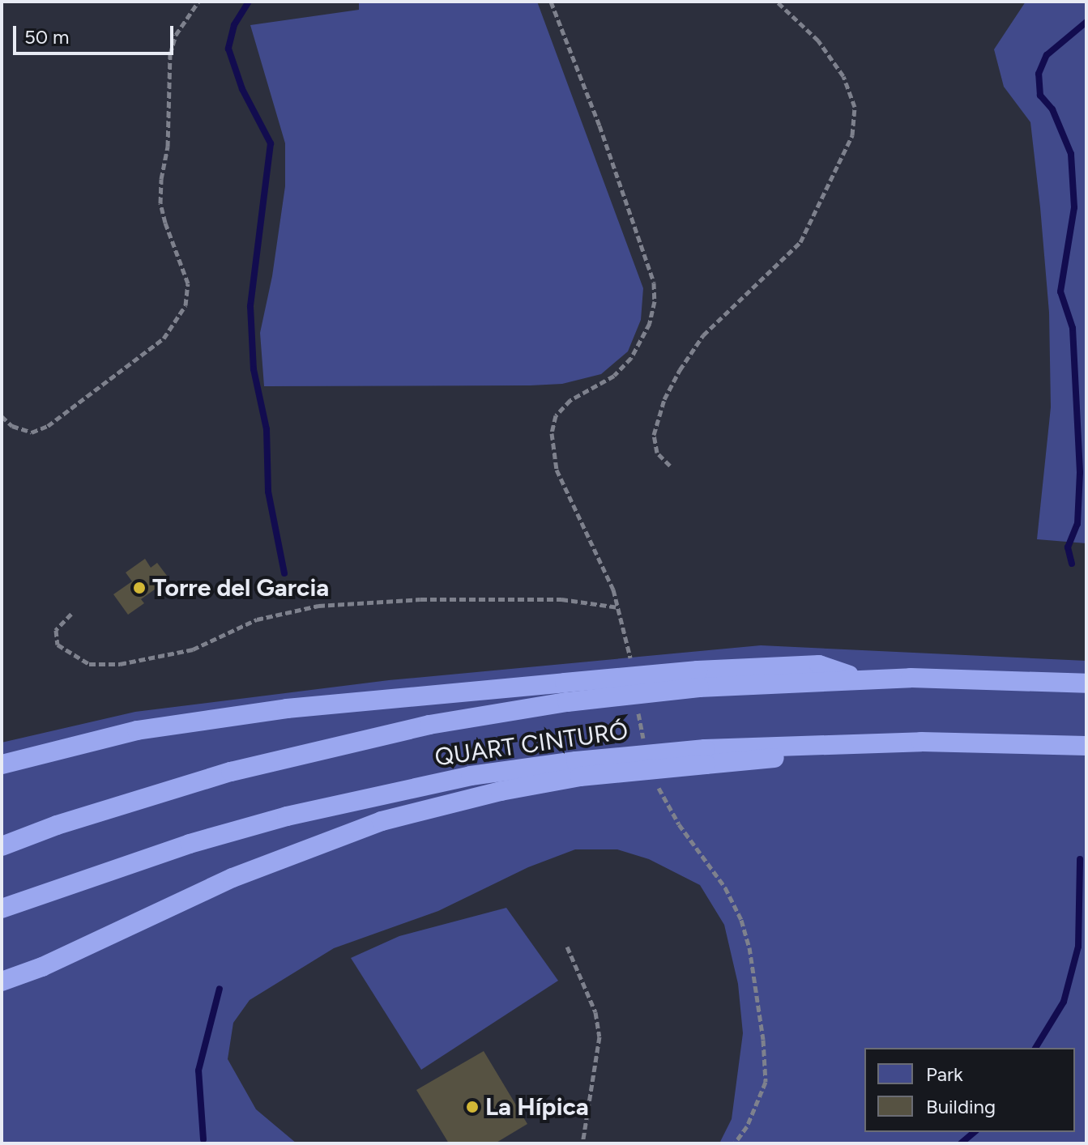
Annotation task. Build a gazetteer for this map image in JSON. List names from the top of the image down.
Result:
{
  "streets": {
    "highway": ["QUART CINTURÓ"]
  },
  "places": ["Torre del Garcia", "La Hípica"],
  "legend": ["Park", "Building"],
  "scale_bar": "50 m"
}
